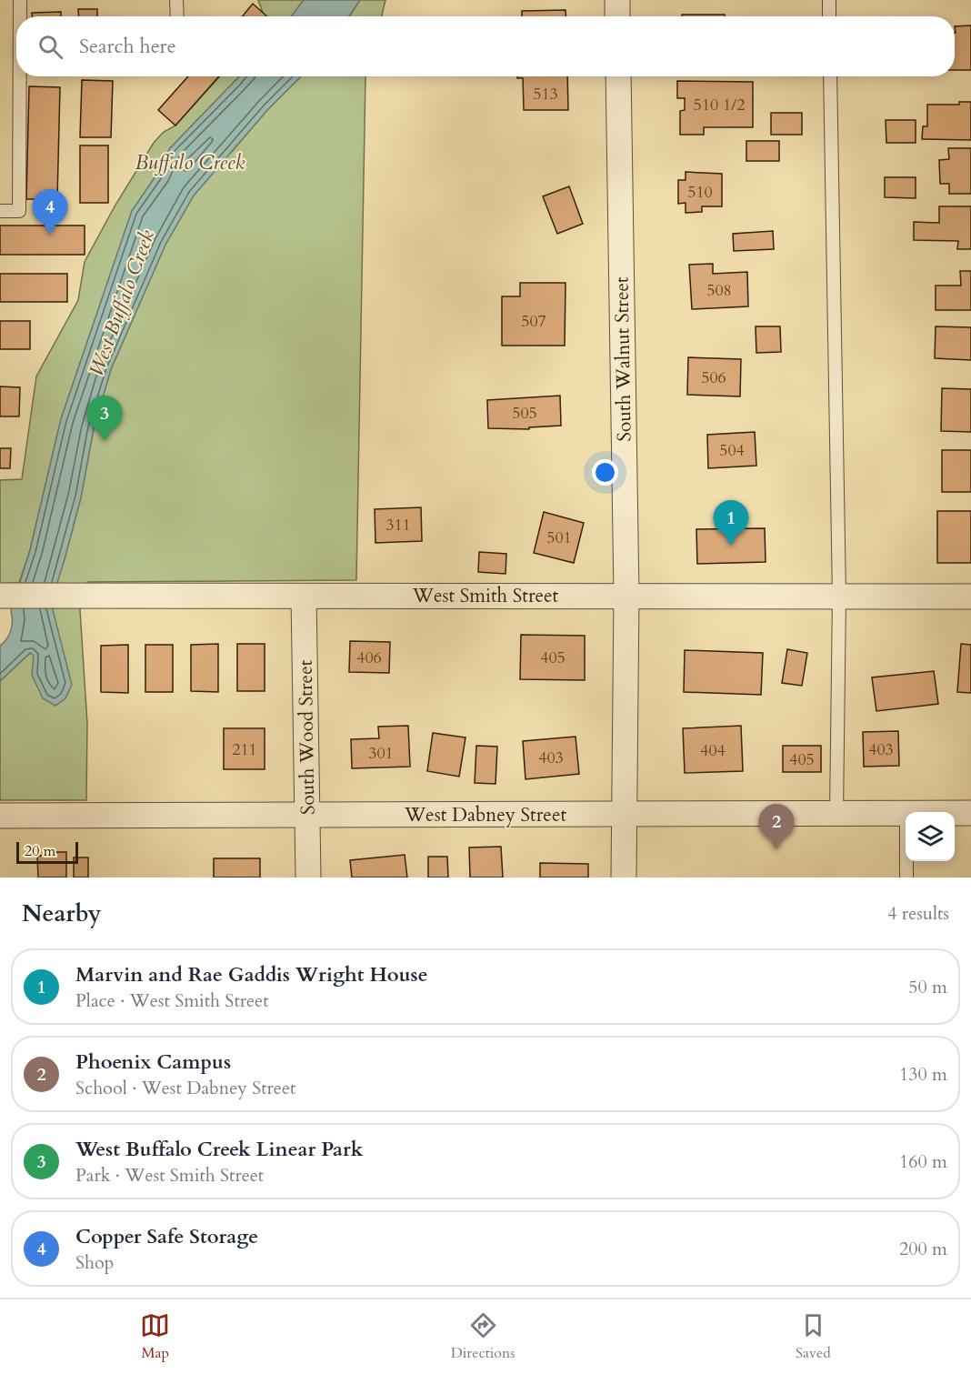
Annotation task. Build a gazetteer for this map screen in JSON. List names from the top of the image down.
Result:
{
  "streets": {
    "street": [
      "South Walnut Street",
      "West Smith Street",
      "South Wood Street",
      "West Dabney Street"
    ]
  },
  "crossings": [
    ["South Walnut Street", "West Smith Street"],
    ["South Walnut Street", "West Dabney Street"],
    ["West Smith Street", "South Wood Street"],
    ["South Wood Street", "West Dabney Street"]
  ],
  "water": ["Buffalo Creek", "West Buffalo Creek"],
  "house_numbers": [
    "513",
    "510 1/2",
    "510",
    "508",
    "507",
    "506",
    "505",
    "504",
    "311",
    "501",
    "406",
    "405",
    "211",
    "403",
    "404",
    "301",
    "403",
    "405"
  ],
  "scale_bar": "20 m",
  "page": {
    "search": "Search here",
    "pins": [
      "4",
      "3",
      "1",
      "2"
    ],
    "scale": "20 m",
    "heading": ["Nearby", "4 results"],
    "list": [
      {
        "mark": "1",
        "name": "Marvin and Rae Gaddis Wright House",
        "note": "Place · West Smith Street",
        "value": "50 m"
      },
      {
        "mark": "2",
        "name": "Phoenix Campus",
        "note": "School · West Dabney Street",
        "value": "130 m"
      },
      {
        "mark": "3",
        "name": "West Buffalo Creek Linear Park",
        "note": "Park · West Smith Street",
        "value": "160 m"
      },
      {
        "mark": "4",
        "name": "Copper Safe Storage",
        "note": "Shop",
        "value": "200 m"
      }
    ],
    "nav": ["Map", "Directions", "Saved"]
  }
}
